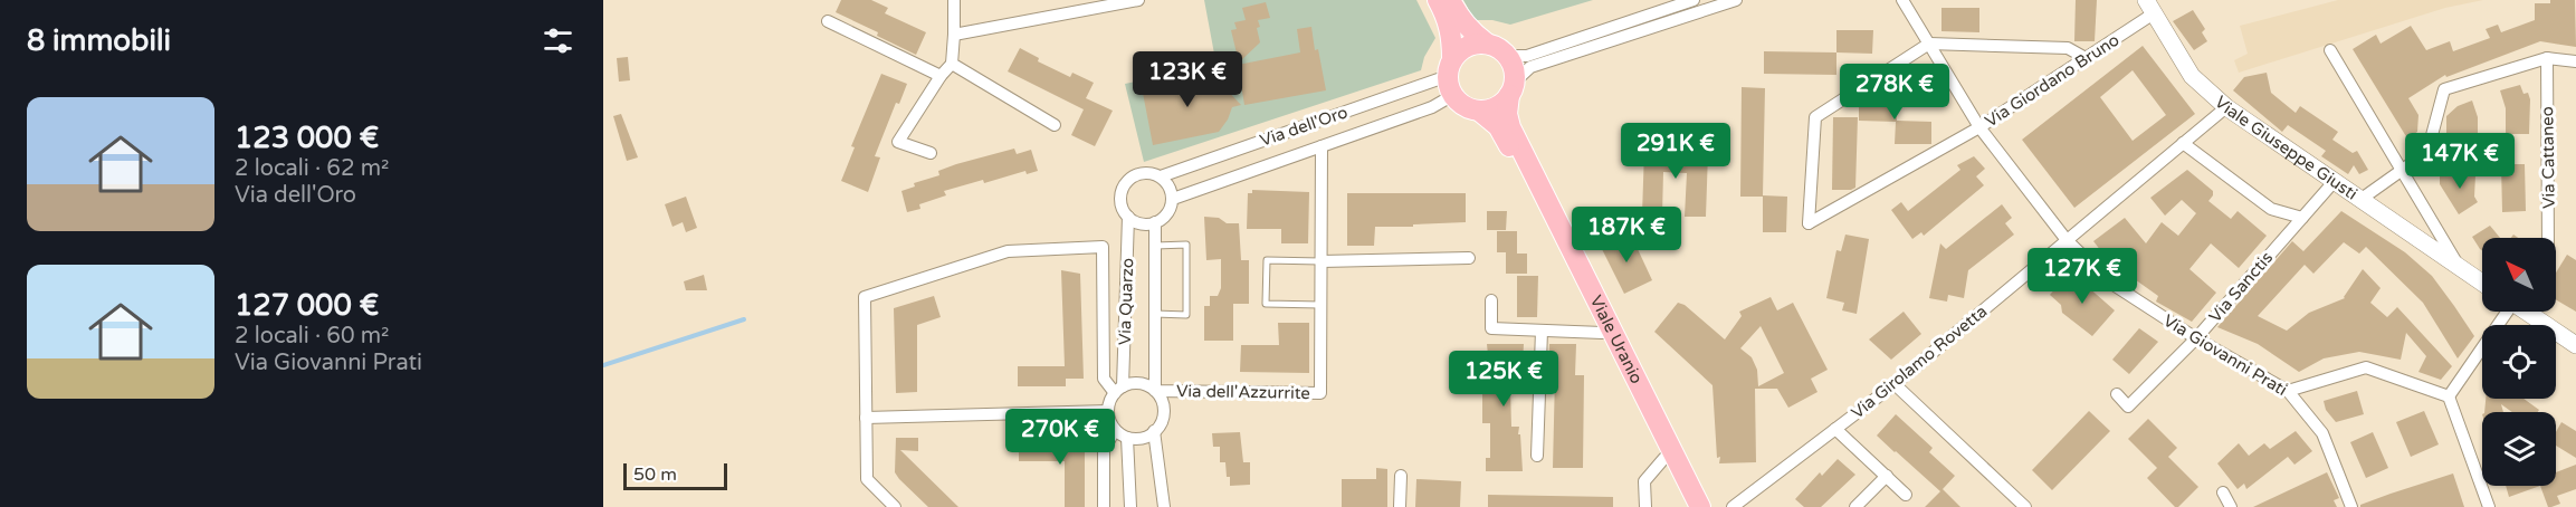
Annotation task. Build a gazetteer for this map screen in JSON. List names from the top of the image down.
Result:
{
  "streets": {
    "main road": ["Viale Uranio"],
    "street": [
      "Via Giordano Bruno",
      "Via dell'Oro",
      "Viale Giuseppe Giusti",
      "Via Cattaneo",
      "Via Sanctis",
      "Via Quarzo",
      "Via Giovanni Prati",
      "Via Girolamo Rovetta",
      "Via dell'Azzurrite"
    ]
  },
  "crossings": [
    ["Via Giordano Bruno", "Viale Giuseppe Giusti"],
    ["Via Giordano Bruno", "Via Giovanni Prati"],
    ["Via dell'Oro", "Via Quarzo"],
    ["Via dell'Oro", "Viale Uranio"],
    ["Via dell'Oro", "Via dell'Azzurrite"],
    ["Viale Giuseppe Giusti", "Via Sanctis"],
    ["Viale Giuseppe Giusti", "Via Girolamo Rovetta"],
    ["Via Sanctis", "Via Giovanni Prati"],
    ["Via Quarzo", "Via dell'Azzurrite"],
    ["Via Giovanni Prati", "Via Girolamo Rovetta"]
  ],
  "scale_bar": "50 m",
  "north": "top left",
  "page": {
    "heading": "8 immobili",
    "price": [
      "123K €",
      "278K €",
      "291K €",
      "147K €",
      "187K €",
      "127K €",
      "125K €",
      "270K €"
    ],
    "list": [
      {
        "name": "123 000 €",
        "note": "2 locali · 62 m² · Via dell'Oro"
      },
      {
        "name": "127 000 €",
        "note": "2 locali · 60 m² · Via Giovanni Prati"
      }
    ],
    "scale": "50 m"
  }
}
